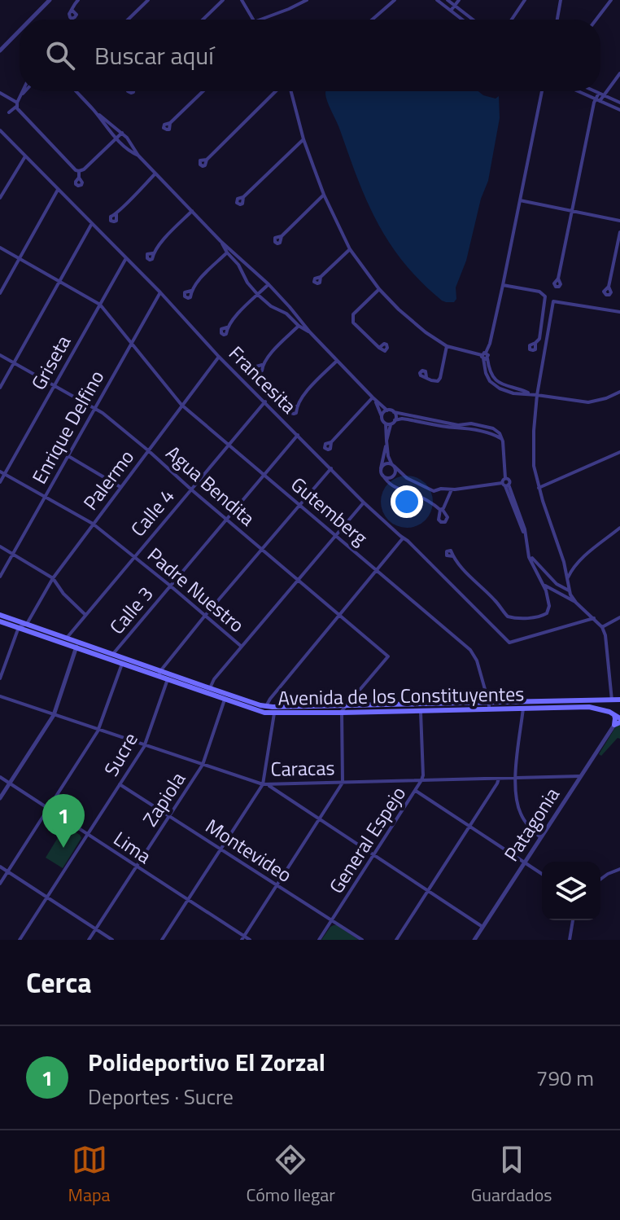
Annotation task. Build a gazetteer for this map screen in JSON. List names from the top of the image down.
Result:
{
  "streets": {
    "main road": ["Avenida de los Constituyentes"],
    "street": [
      "Griseta",
      "Francesita",
      "Enrique Delfino",
      "Palermo",
      "Agua Bendita",
      "Gutemberg",
      "Calle 4",
      "Padre Nuestro",
      "Calle 3",
      "Sucre",
      "Caracas",
      "Zapiola",
      "Patagonia",
      "General Espejo",
      "Lima",
      "Montevideo"
    ]
  },
  "crossings": [
    ["Griseta", "Francesita"],
    ["Griseta", "Agua Bendita"],
    ["Griseta", "Gutemberg"],
    ["Griseta", "Padre Nuestro"],
    ["Francesita", "Enrique Delfino"],
    ["Francesita", "Palermo"],
    ["Francesita", "Calle 4"],
    ["Francesita", "Calle 3"],
    ["Enrique Delfino", "Agua Bendita"],
    ["Enrique Delfino", "Gutemberg"],
    ["Enrique Delfino", "Padre Nuestro"],
    ["Palermo", "Agua Bendita"],
    ["Palermo", "Gutemberg"],
    ["Palermo", "Padre Nuestro"],
    ["Palermo", "Avenida de los Constituyentes"],
    ["Agua Bendita", "Calle 4"],
    ["Agua Bendita", "Calle 3"],
    ["Agua Bendita", "Avenida de los Constituyentes"],
    ["Gutemberg", "Calle 4"],
    ["Gutemberg", "Calle 3"],
    ["Gutemberg", "Avenida de los Constituyentes"],
    ["Calle 4", "Padre Nuestro"],
    ["Calle 4", "Avenida de los Constituyentes"],
    ["Padre Nuestro", "Calle 3"],
    ["Calle 3", "Avenida de los Constituyentes"],
    ["Avenida de los Constituyentes", "Sucre"],
    ["Avenida de los Constituyentes", "Zapiola"],
    ["Avenida de los Constituyentes", "Patagonia"],
    ["Avenida de los Constituyentes", "General Espejo"],
    ["Sucre", "Caracas"],
    ["Sucre", "Lima"],
    ["Sucre", "Montevideo"],
    ["Caracas", "Zapiola"],
    ["Caracas", "Patagonia"],
    ["Caracas", "General Espejo"],
    ["Zapiola", "Lima"],
    ["Zapiola", "Montevideo"],
    ["General Espejo", "Montevideo"]
  ],
  "page": {
    "search": "Buscar aquí",
    "pins": "1",
    "heading": "Cerca",
    "list": [
      {
        "mark": "1",
        "name": "Polideportivo El Zorzal",
        "note": "Deportes · Sucre",
        "value": "790 m"
      }
    ],
    "nav": ["Mapa", "Cómo llegar", "Guardados"]
  }
}
